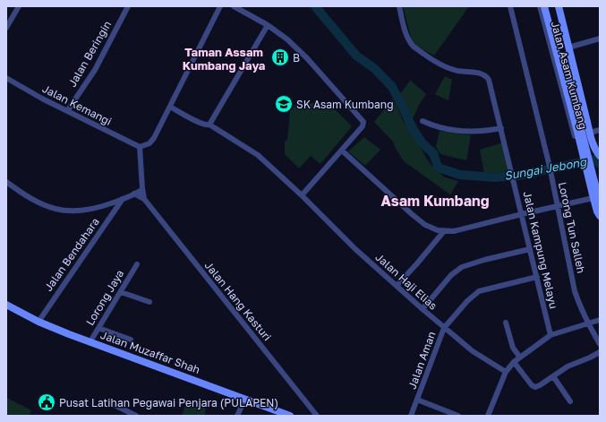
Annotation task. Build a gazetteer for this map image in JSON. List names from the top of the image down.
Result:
{
  "streets": {
    "main road": ["Jalan Asam Kumbang", "Jalan Muzaffar Shah"],
    "street": [
      "Jalan Beringin",
      "Jalan Kemangi",
      "Lorong Tun Salleh",
      "Jalan Kampung Melayu",
      "Jalan Bendahara",
      "Jalan Haji Elias",
      "Lorong Jaya",
      "Jalan Hang Kasturi",
      "Jalan Aman"
    ]
  },
  "crossings": [
    ["Jalan Beringin", "Jalan Kemangi"],
    ["Jalan Kampung Melayu", "Jalan Aman"],
    ["Jalan Bendahara", "Jalan Muzaffar Shah"],
    ["Jalan Haji Elias", "Jalan Aman"],
    ["Lorong Jaya", "Jalan Muzaffar Shah"]
  ],
  "districts": ["Taman Assam Kumbang Jaya", "Asam Kumbang"],
  "water": ["Sungai Jebong"],
  "places": {
    "building": ["B"],
    "school or university": ["SK Asam Kumbang"],
    "public building": ["Pusat Latihan Pegawai Penjara (PULAPEN)"]
  }
}
